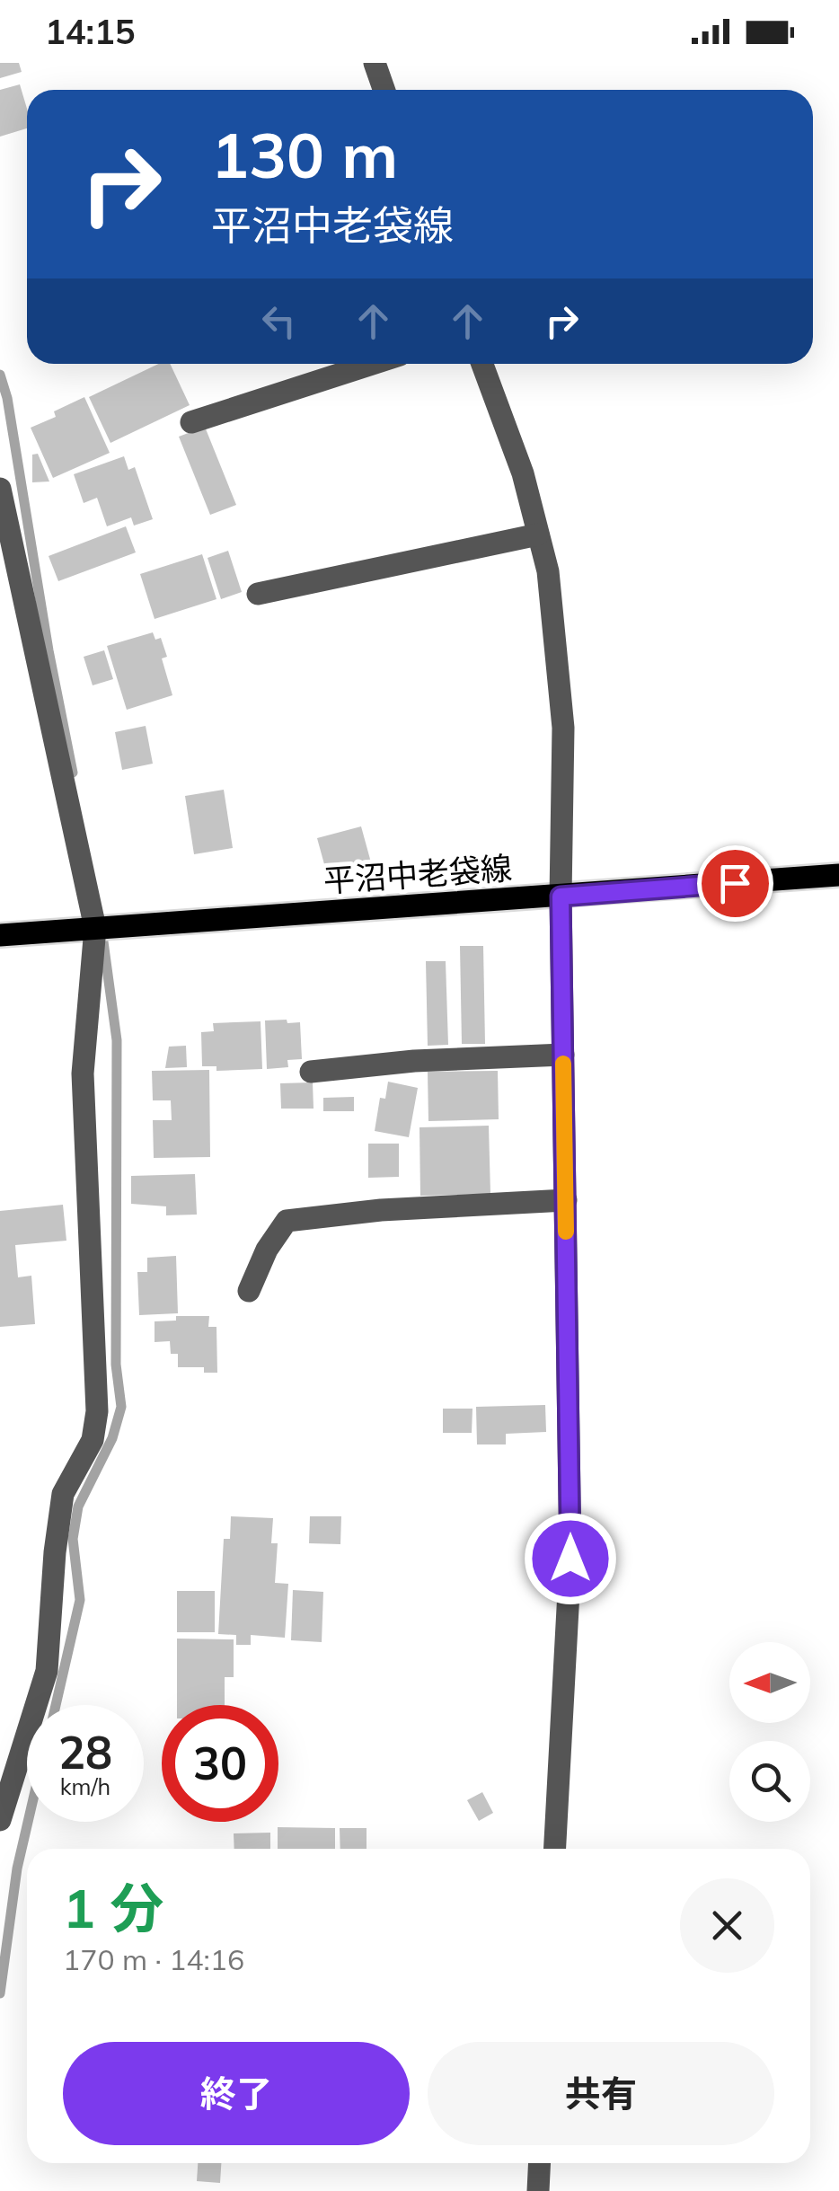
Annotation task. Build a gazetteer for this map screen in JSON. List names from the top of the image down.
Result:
{
  "streets": {
    "main road": ["平沼中老袋線"]
  },
  "north": "left",
  "page": {
    "status": "14:15",
    "turn": ["130 m", "平沼中老袋線"],
    "speed": "28 km/h",
    "limit": "30",
    "heading": ["1 分", "170 m · 14:16"],
    "buttons": ["終了", "共有"]
  }
}
